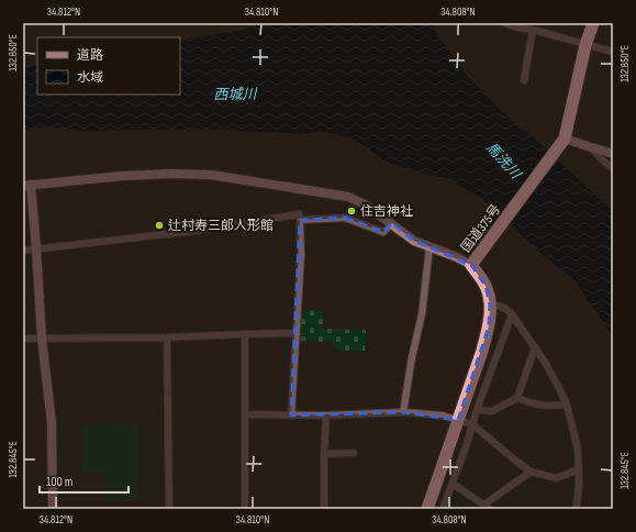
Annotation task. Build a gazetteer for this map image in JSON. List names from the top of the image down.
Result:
{
  "streets": {
    "highway": ["国道375号"]
  },
  "water": ["西城川", "馬洗川"],
  "places": ["住吉神社", "辻村寿三郎人形館"],
  "legend": ["道路", "水域"],
  "scale_bar": "100 m",
  "coordinates": [
    "34.812°N",
    "34.810°N",
    "34.808°N",
    "132.850°E",
    "132.845°E"
  ]
}
